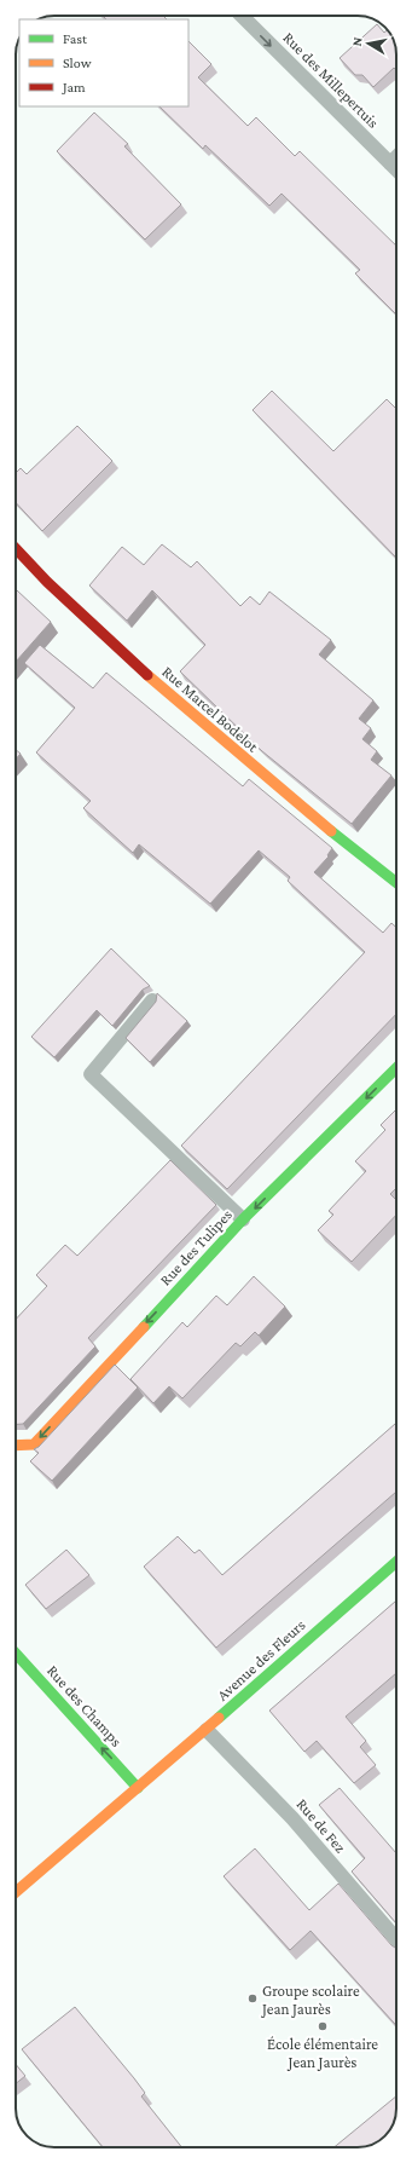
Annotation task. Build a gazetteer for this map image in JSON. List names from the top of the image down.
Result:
{
  "streets": {
    "street": [
      "Rue Marcel Bodelot",
      "Rue des Tulipes",
      "Avenue des Fleurs",
      "Rue des Champs"
    ],
    "lane": ["Rue des Millepertuis", "Rue de Fez"]
  },
  "crossings": [
    ["Avenue des Fleurs", "Rue des Champs"],
    ["Avenue des Fleurs", "Rue de Fez"]
  ],
  "one_way": ["Rue des Millepertuis", "Rue des Tulipes", "Rue des Champs"],
  "places": ["Groupe scolaire Jean Jaurès", "École élémentaire Jean Jaurès"],
  "legend": ["Fast", "Slow", "Jam"],
  "north": "left"
}
